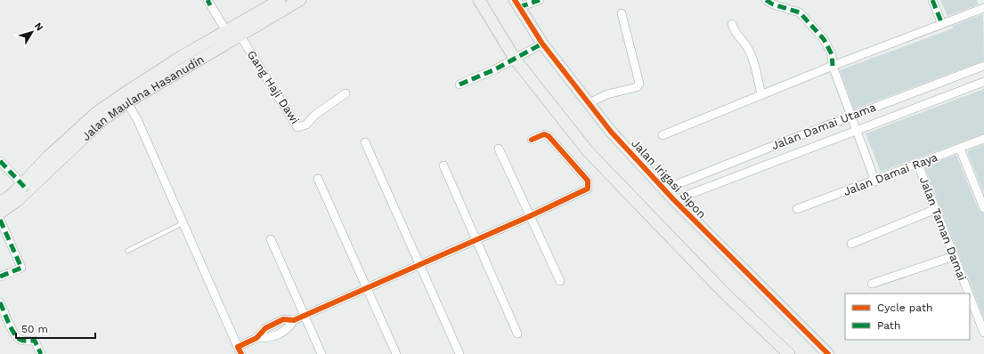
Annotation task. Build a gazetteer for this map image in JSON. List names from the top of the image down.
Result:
{
  "streets": {
    "street": [
      "Gang Haji Dawi",
      "Jalan Maulana Hasanudin",
      "Jalan Damai Utama",
      "Jalan Damai Raya",
      "Jalan Irigasi Sipon",
      "Jalan Taman Damai"
    ]
  },
  "crossings": [
    ["Gang Haji Dawi", "Jalan Maulana Hasanudin"],
    ["Jalan Damai Utama", "Jalan Irigasi Sipon"],
    ["Jalan Damai Raya", "Jalan Taman Damai"]
  ],
  "legend": ["Cycle path", "Path"],
  "scale_bar": "50 m",
  "north": "top right"
}
